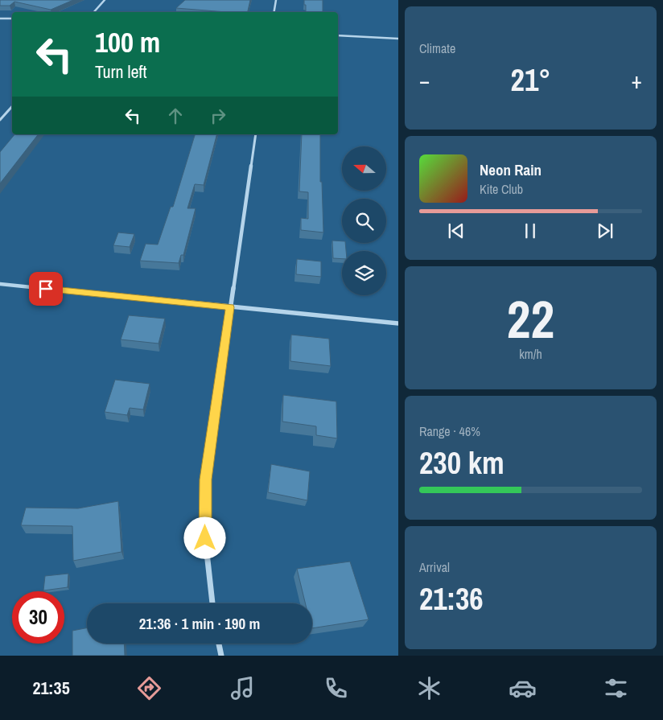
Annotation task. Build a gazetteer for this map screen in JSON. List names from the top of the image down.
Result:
{
  "north": "left",
  "page": {
    "tile": [
      "Climate",
      ["22", "km/h"],
      ["Range · 46%", "230 km"],
      ["Arrival", "21:36"]
    ],
    "turn": ["100 m", "Turn left"],
    "heat": ["−", "21°", "+"],
    "song": ["Neon Rain", "Kite Club"],
    "limit": "30",
    "trip": "21:36 · 1 min · 190 m",
    "tabs": "21:35"
  }
}
